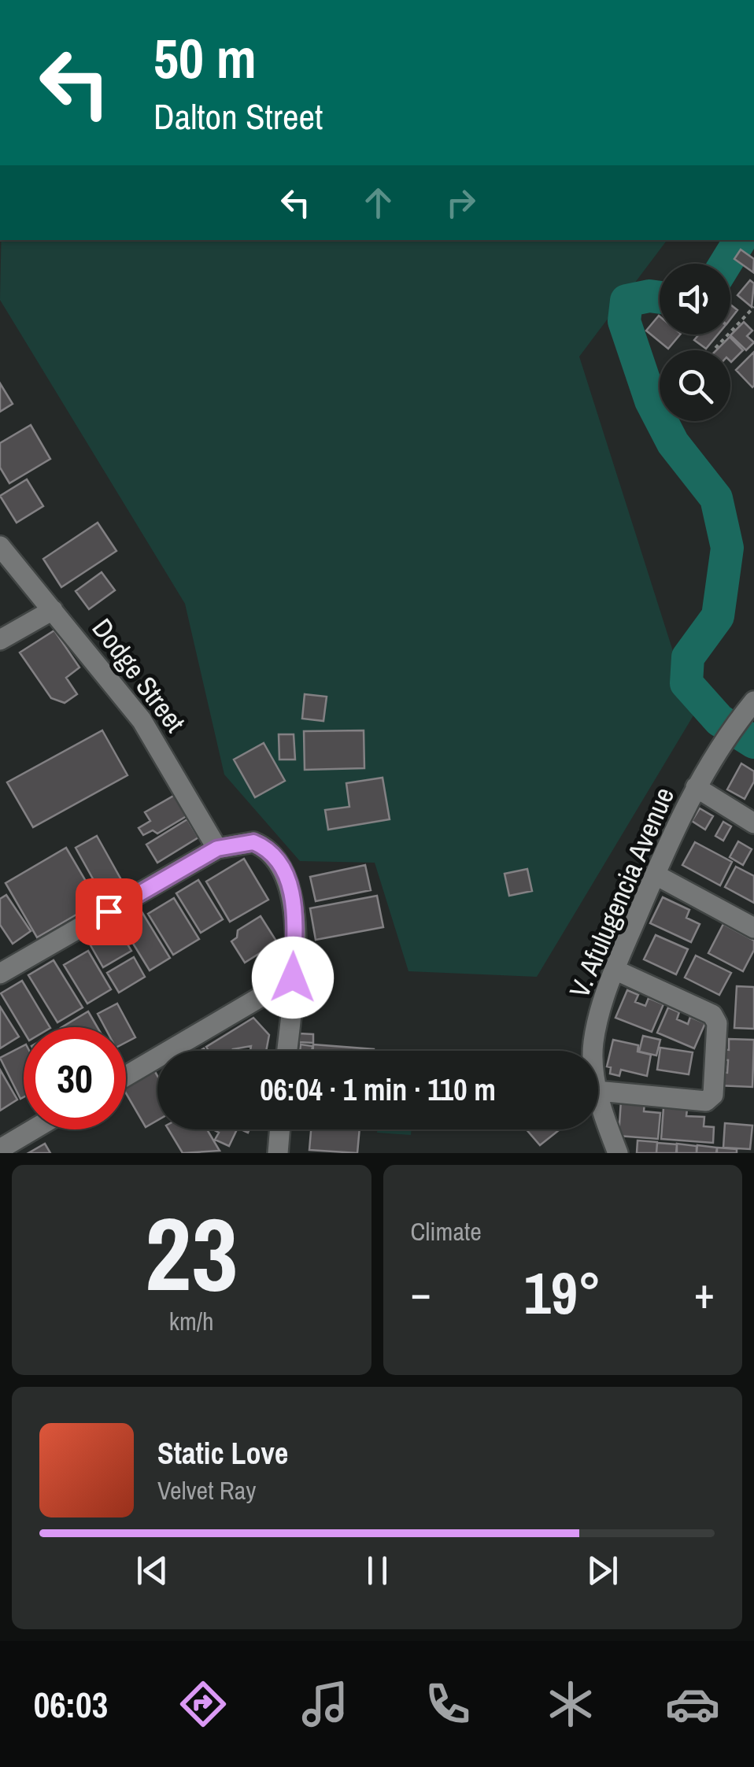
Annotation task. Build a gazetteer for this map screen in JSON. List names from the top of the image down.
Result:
{
  "streets": {
    "street": ["Dodge Street", "V. Afulugencia Avenue"]
  },
  "page": {
    "turn": ["50 m", "Dalton Street"],
    "limit": "30",
    "trip": "06:04 · 1 min · 110 m",
    "tile": [
      ["23", "km/h"],
      "Climate"
    ],
    "heat": ["−", "19°", "+"],
    "song": ["Static Love", "Velvet Ray"],
    "tabs": "06:03"
  }
}
